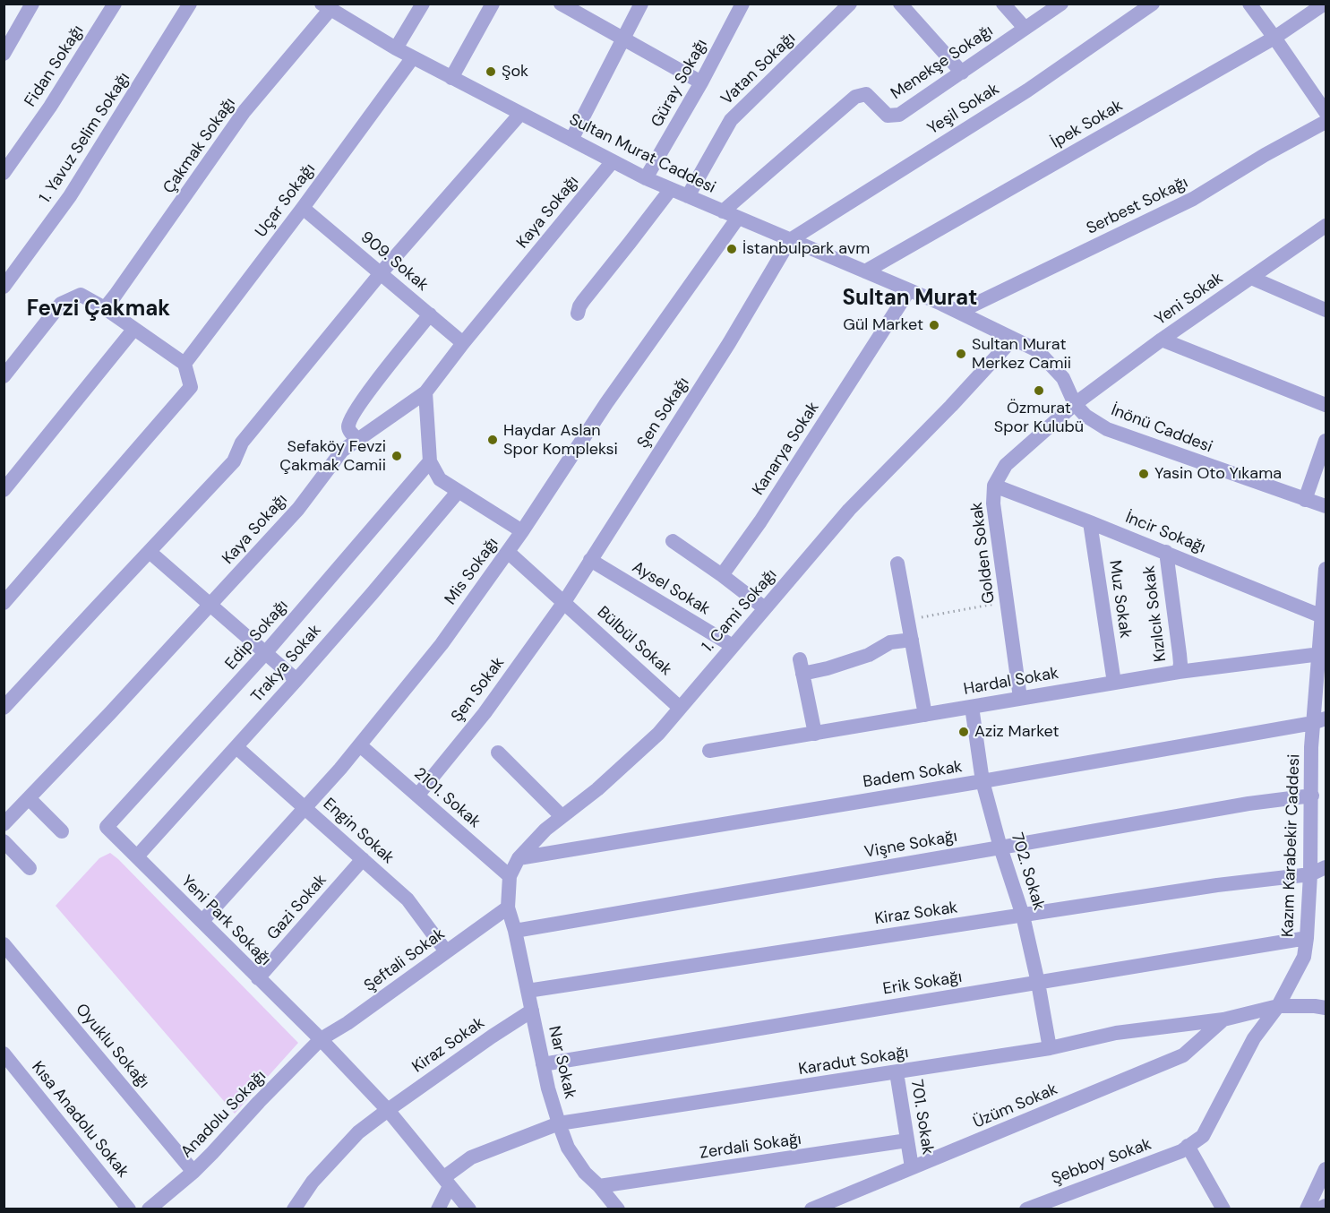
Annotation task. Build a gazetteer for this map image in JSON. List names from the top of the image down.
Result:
{
  "streets": {
    "street": [
      "Menekşe Sokağı",
      "Fidan Sokağı",
      "Vatan Sokağı",
      "Güray Sokağı",
      "Yeşil Sokak",
      "İpek Sokak",
      "1. Yavuz Selim Sokağı",
      "Çakmak Sokağı",
      "Sultan Murat Caddesi",
      "Uçar Sokağı",
      "Serbest Sokağı",
      "Kaya Sokağı",
      "909. Sokak",
      "Yeni Sokak",
      "Şen Sokağı",
      "İnönü Caddesi",
      "Kanarya Sokak",
      "İncir Sokağı",
      "Golden Sokak",
      "Mis Sokağı",
      "Aysel Sokak",
      "Muz Sokak",
      "1. Cami Sokağı",
      "Kızılcık Sokak",
      "Edip Sokağı",
      "Bülbül Sokak",
      "Trakya Sokak",
      "Hardal Sokak",
      "Şen Sokak",
      "Badem Sokak",
      "2101. Sokak",
      "Engin Sokak",
      "Vişne Sokağı",
      "Kazım Karabekir Caddesi",
      "702. Sokak",
      "Gazi Sokak",
      "Kiraz Sokak",
      "Yeni Park Sokağı",
      "Şeftali Sokak",
      "Erik Sokağı",
      "Oyuklu Sokağı",
      "Karadut Sokağı",
      "Nar Sokak",
      "Üzüm Sokak",
      "Anadolu Sokağı",
      "701. Sokak",
      "Kısa Anadolu Sokak",
      "Zerdali Sokağı",
      "Şebboy Sokak"
    ]
  },
  "crossings": [
    ["Menekşe Sokağı", "Sultan Murat Caddesi"],
    ["Vatan Sokağı", "Sultan Murat Caddesi"],
    ["Güray Sokağı", "Sultan Murat Caddesi"],
    ["Yeşil Sokak", "Sultan Murat Caddesi"],
    ["Yeşil Sokak", "Şen Sokağı"],
    ["İpek Sokak", "Sultan Murat Caddesi"],
    ["Çakmak Sokağı", "Sultan Murat Caddesi"],
    ["Sultan Murat Caddesi", "Uçar Sokağı"],
    ["Sultan Murat Caddesi", "Serbest Sokağı"],
    ["Sultan Murat Caddesi", "Kaya Sokağı"],
    ["Sultan Murat Caddesi", "Şen Sokağı"],
    ["Sultan Murat Caddesi", "İnönü Caddesi"],
    ["Sultan Murat Caddesi", "Kanarya Sokak"],
    ["Sultan Murat Caddesi", "Mis Sokağı"],
    ["Uçar Sokağı", "909. Sokak"],
    ["Serbest Sokağı", "İnönü Caddesi"],
    ["Kaya Sokağı", "909. Sokak"],
    ["Yeni Sokak", "İnönü Caddesi"],
    ["Yeni Sokak", "Golden Sokak"],
    ["Şen Sokağı", "Aysel Sokak"],
    ["Şen Sokağı", "Bülbül Sokak"],
    ["Şen Sokağı", "Şen Sokak"],
    ["İnönü Caddesi", "Golden Sokak"],
    ["İnönü Caddesi", "1. Cami Sokağı"],
    ["İncir Sokağı", "Golden Sokak"],
    ["İncir Sokağı", "Muz Sokak"],
    ["İncir Sokağı", "Kızılcık Sokak"],
    ["İncir Sokağı", "Kazım Karabekir Caddesi"],
    ["Golden Sokak", "Hardal Sokak"],
    ["Mis Sokağı", "Bülbül Sokak"],
    ["Mis Sokağı", "2101. Sokak"],
    ["Mis Sokağı", "Engin Sokak"],
    ["Mis Sokağı", "Yeni Park Sokağı"],
    ["Aysel Sokak", "1. Cami Sokağı"],
    ["Muz Sokak", "Hardal Sokak"],
    ["1. Cami Sokağı", "Bülbül Sokak"],
    ["1. Cami Sokağı", "Badem Sokak"],
    ["1. Cami Sokağı", "2101. Sokak"],
    ["1. Cami Sokağı", "Şeftali Sokak"],
    ["1. Cami Sokağı", "Nar Sokak"],
    ["Kızılcık Sokak", "Hardal Sokak"],
    ["Edip Sokağı", "Yeni Park Sokağı"],
    ["Bülbül Sokak", "Şen Sokak"],
    ["Trakya Sokak", "Engin Sokak"],
    ["Trakya Sokak", "Yeni Park Sokağı"],
    ["Hardal Sokak", "Kazım Karabekir Caddesi"],
    ["Hardal Sokak", "702. Sokak"],
    ["Şen Sokak", "2101. Sokak"],
    ["Badem Sokak", "Kazım Karabekir Caddesi"],
    ["Badem Sokak", "702. Sokak"],
    ["Engin Sokak", "Gazi Sokak"],
    ["Engin Sokak", "Şeftali Sokak"],
    ["Vişne Sokağı", "Kazım Karabekir Caddesi"],
    ["Vişne Sokağı", "702. Sokak"],
    ["Vişne Sokağı", "Nar Sokak"],
    ["Kazım Karabekir Caddesi", "Kiraz Sokak"],
    ["Kazım Karabekir Caddesi", "Erik Sokağı"],
    ["Kazım Karabekir Caddesi", "Karadut Sokağı"],
    ["Kazım Karabekir Caddesi", "Şebboy Sokak"],
    ["702. Sokak", "Kiraz Sokak"],
    ["702. Sokak", "Erik Sokağı"],
    ["702. Sokak", "Karadut Sokağı"],
    ["Gazi Sokak", "Yeni Park Sokağı"],
    ["Kiraz Sokak", "Yeni Park Sokağı"],
    ["Kiraz Sokak", "Nar Sokak"],
    ["Yeni Park Sokağı", "Şeftali Sokak"],
    ["Yeni Park Sokağı", "Karadut Sokağı"],
    ["Yeni Park Sokağı", "Anadolu Sokağı"],
    ["Şeftali Sokak", "Nar Sokak"],
    ["Şeftali Sokak", "Anadolu Sokağı"],
    ["Erik Sokağı", "Nar Sokak"],
    ["Oyuklu Sokağı", "Anadolu Sokağı"],
    ["Karadut Sokağı", "Nar Sokak"],
    ["Karadut Sokağı", "Üzüm Sokak"],
    ["Karadut Sokağı", "701. Sokak"],
    ["Nar Sokak", "Zerdali Sokağı"],
    ["Üzüm Sokak", "701. Sokak"],
    ["701. Sokak", "Zerdali Sokağı"]
  ],
  "districts": ["Sultan Murat", "Fevzi Çakmak"],
  "places": [
    "Şok",
    "İstanbulpark avm",
    "Gül Market",
    "Sultan Murat Merkez Camii",
    "Özmurat Spor Kulubü",
    "Haydar Aslan Spor Kompleksi",
    "Sefaköy Fevzi Çakmak Camii",
    "Yasin Oto Yıkama",
    "Aziz Market"
  ]
}
